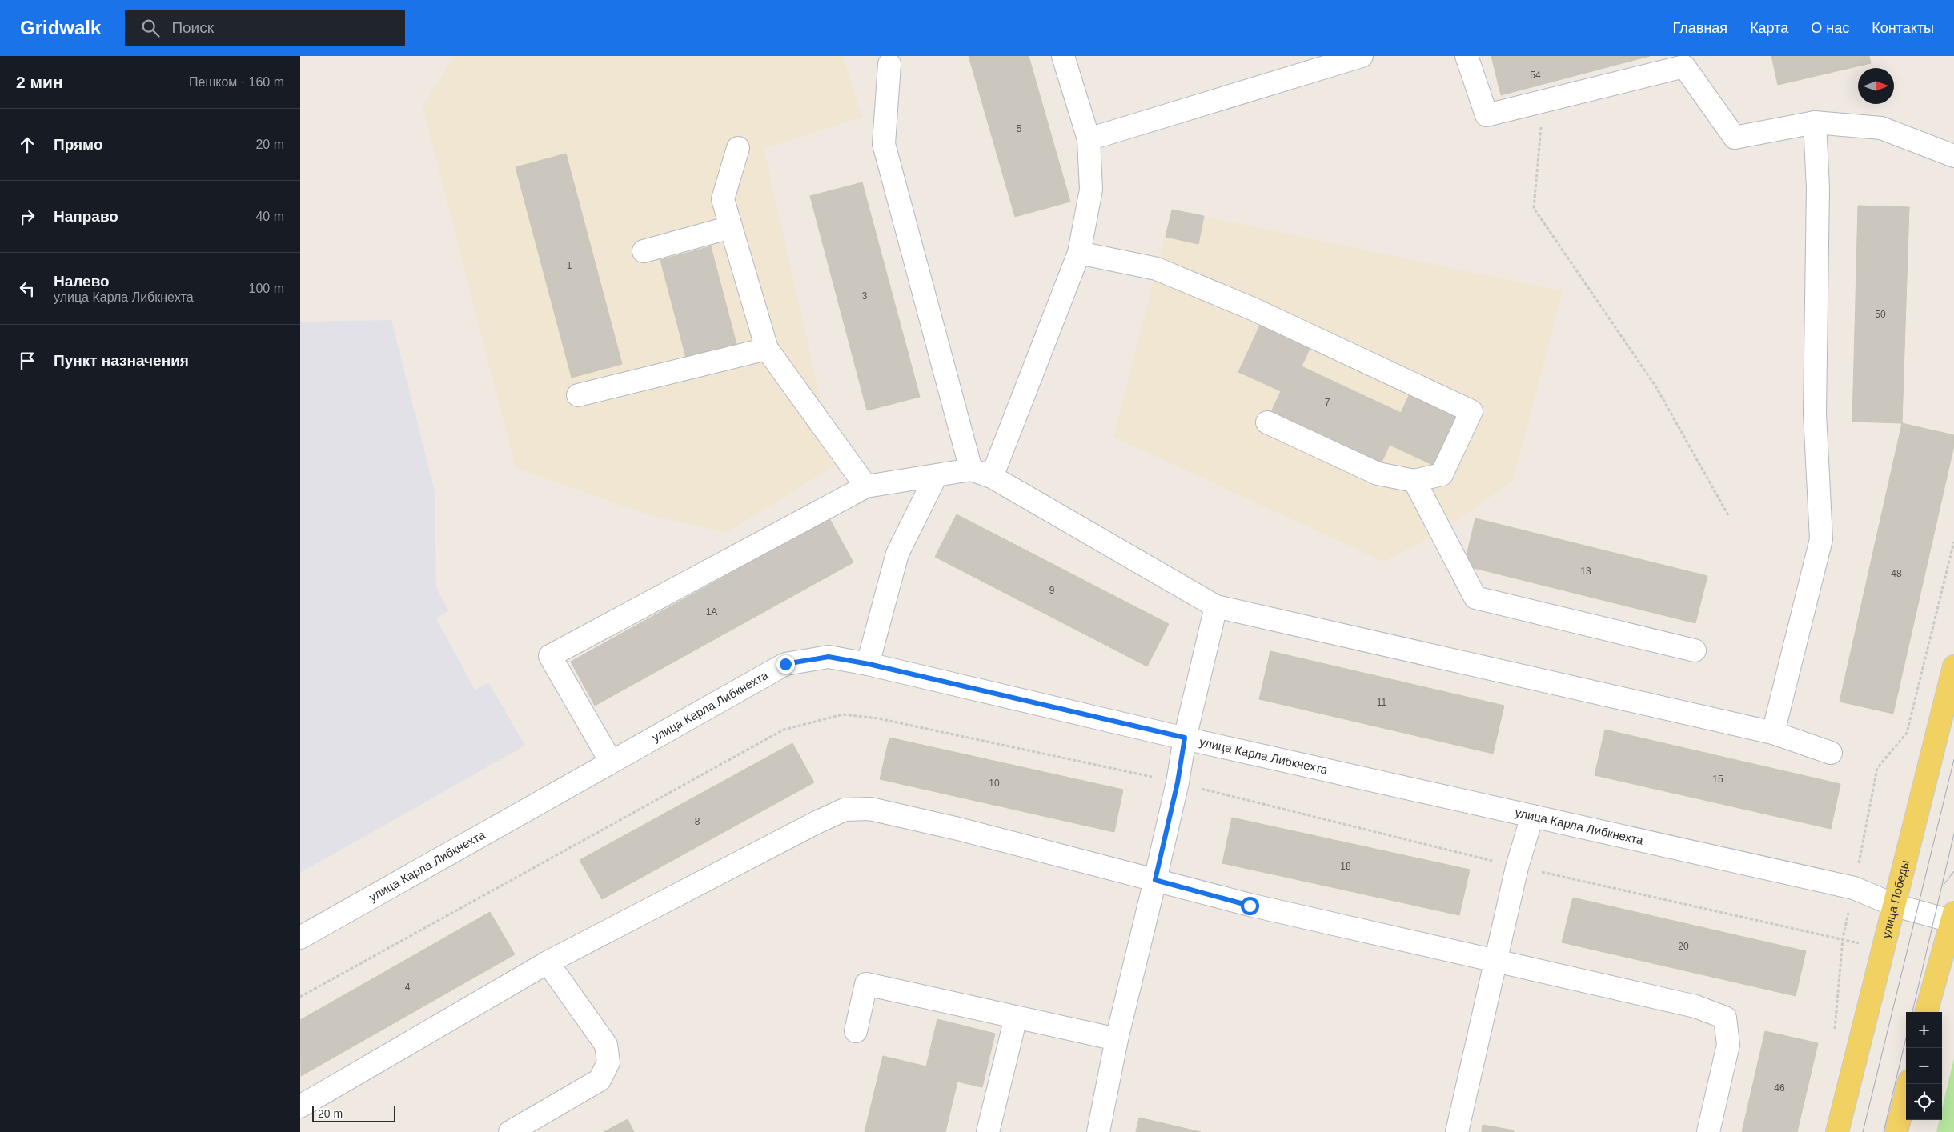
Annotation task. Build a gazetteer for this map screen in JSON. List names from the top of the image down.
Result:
{
  "streets": {
    "main road": ["улица Победы"],
    "street": ["улица Карла Либкнехта"]
  },
  "crossings": [
    ["улица Карла Либкнехта", "улица Победы"]
  ],
  "house_numbers": [
    "54",
    "5",
    "1",
    "3",
    "50",
    "7",
    "13",
    "48",
    "9",
    "1А",
    "11",
    "15",
    "10",
    "8",
    "18",
    "20",
    "4",
    "46"
  ],
  "scale_bar": "20 m",
  "north": "right",
  "page": {
    "header": "Gridwalk",
    "search": "Поиск",
    "nav": [
      "Главная",
      "Карта",
      "О нас",
      "Контакты"
    ],
    "heading": ["2 мин", "Пешком · 160 m"],
    "list": [
      ["Прямо", "20 m"],
      ["Направо", "40 m"],
      ["Налево", "улица Карла Либкнехта", "100 m"],
      "Пункт назначения"
    ],
    "map_buttons": ["+", "−"],
    "scale": "20 m"
  }
}
